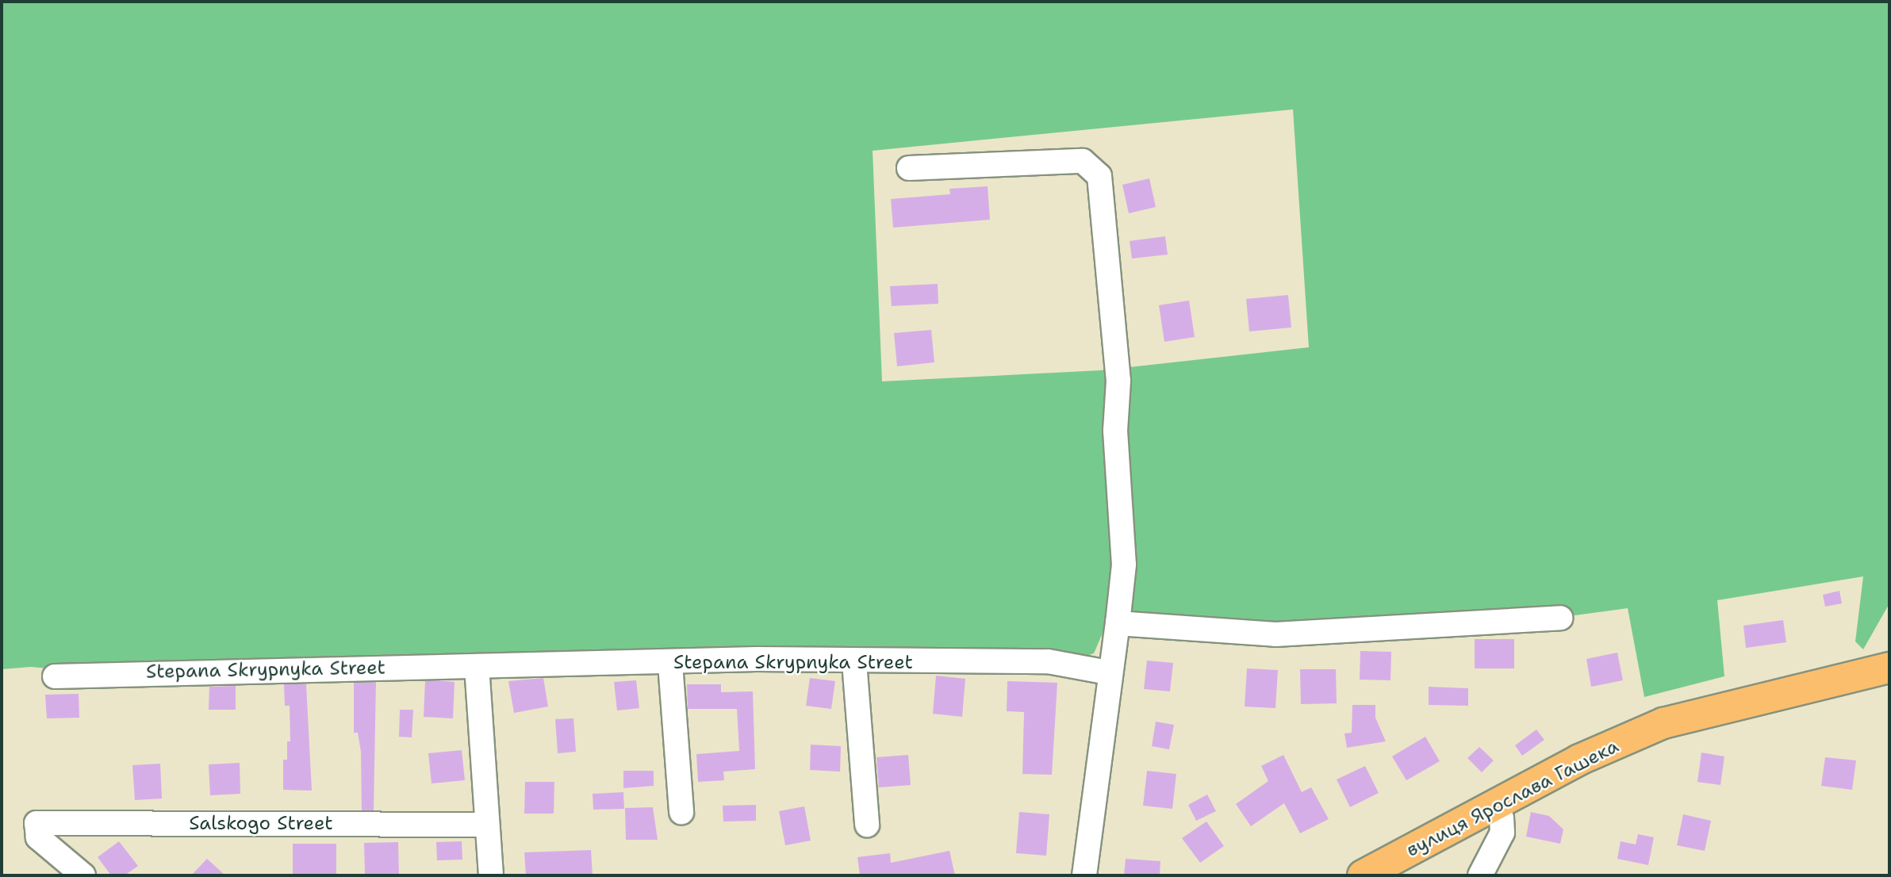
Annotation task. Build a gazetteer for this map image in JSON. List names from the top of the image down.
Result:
{
  "streets": {
    "main road": ["вулиця Ярослава Гашека"],
    "street": ["Stepana Skrypnyka Street", "Salskogo Street"]
  }
}
